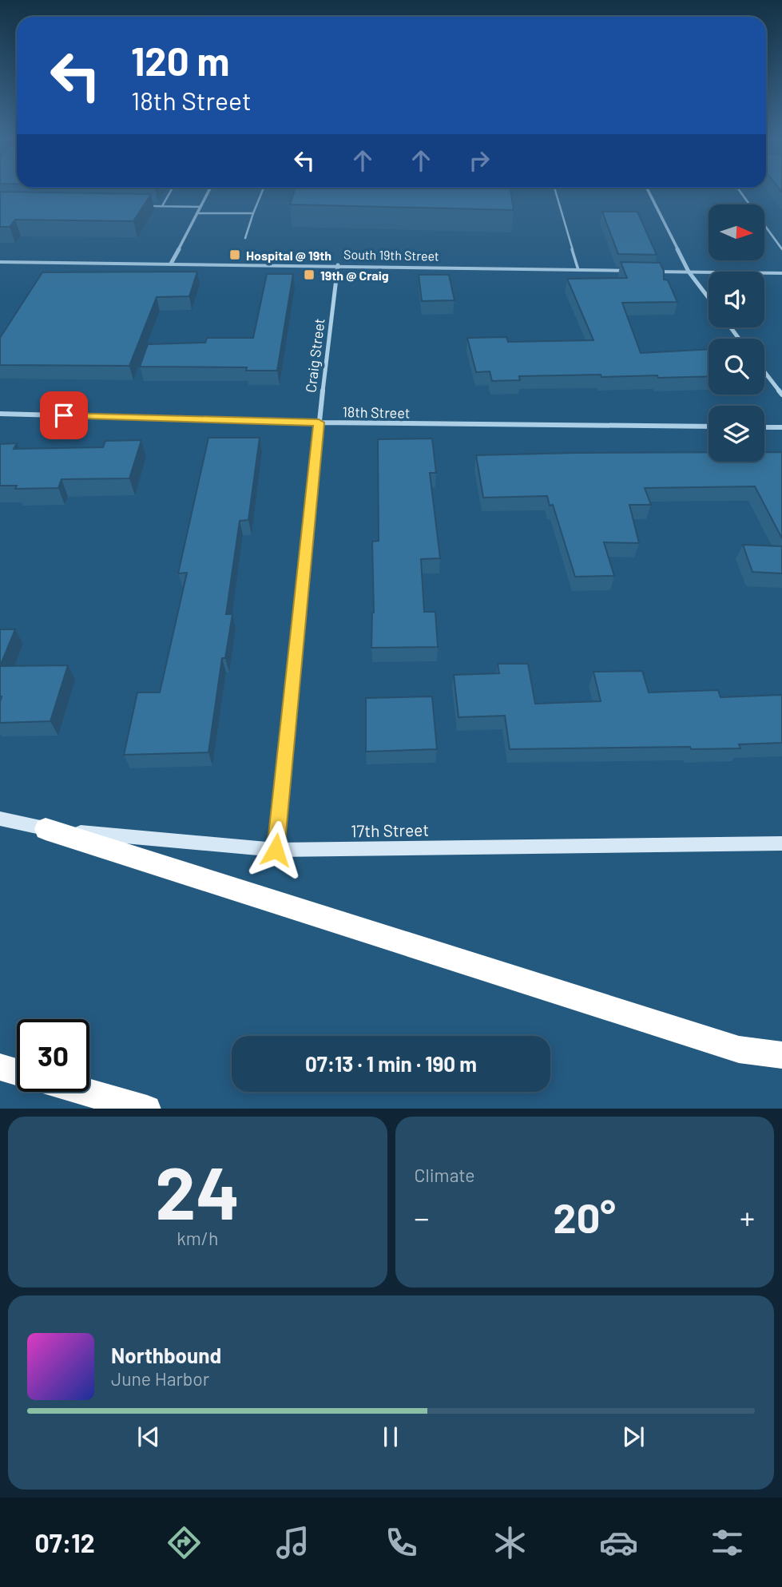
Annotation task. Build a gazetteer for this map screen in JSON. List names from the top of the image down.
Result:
{
  "streets": {
    "main road": ["17th Street"],
    "street": ["South 19th Street", "Craig Street", "18th Street"]
  },
  "crossings": [
    ["South 19th Street", "Craig Street"],
    ["Craig Street", "18th Street"],
    ["Craig Street", "17th Street"]
  ],
  "places": {
    "transit": ["Hospital @ 19th", "19th @ Craig"]
  },
  "north": "right",
  "page": {
    "turn": ["120 m", "18th Street"],
    "limit": "30",
    "trip": "07:13 · 1 min · 190 m",
    "tile": [
      ["24", "km/h"],
      "Climate"
    ],
    "heat": ["−", "20°", "+"],
    "song": ["Northbound", "June Harbor"],
    "tabs": "07:12"
  }
}
